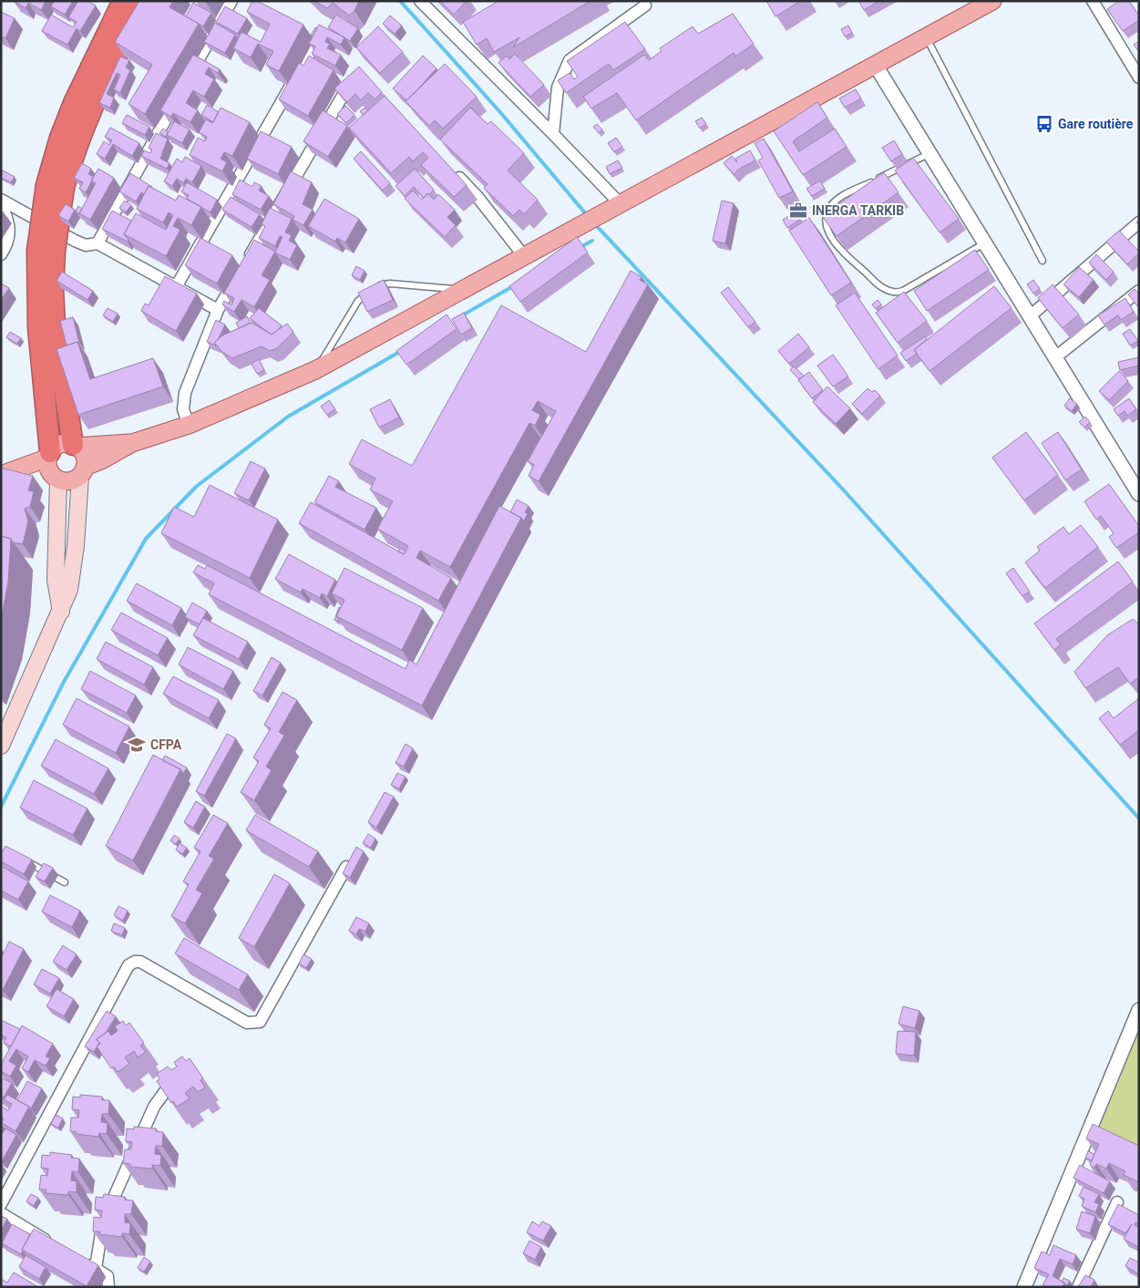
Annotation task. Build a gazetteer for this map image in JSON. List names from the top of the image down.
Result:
{
  "places": {
    "bus stop": ["Gare routière"],
    "office": ["INERGA TARKIB"],
    "school or university": ["CFPA"]
  }
}
